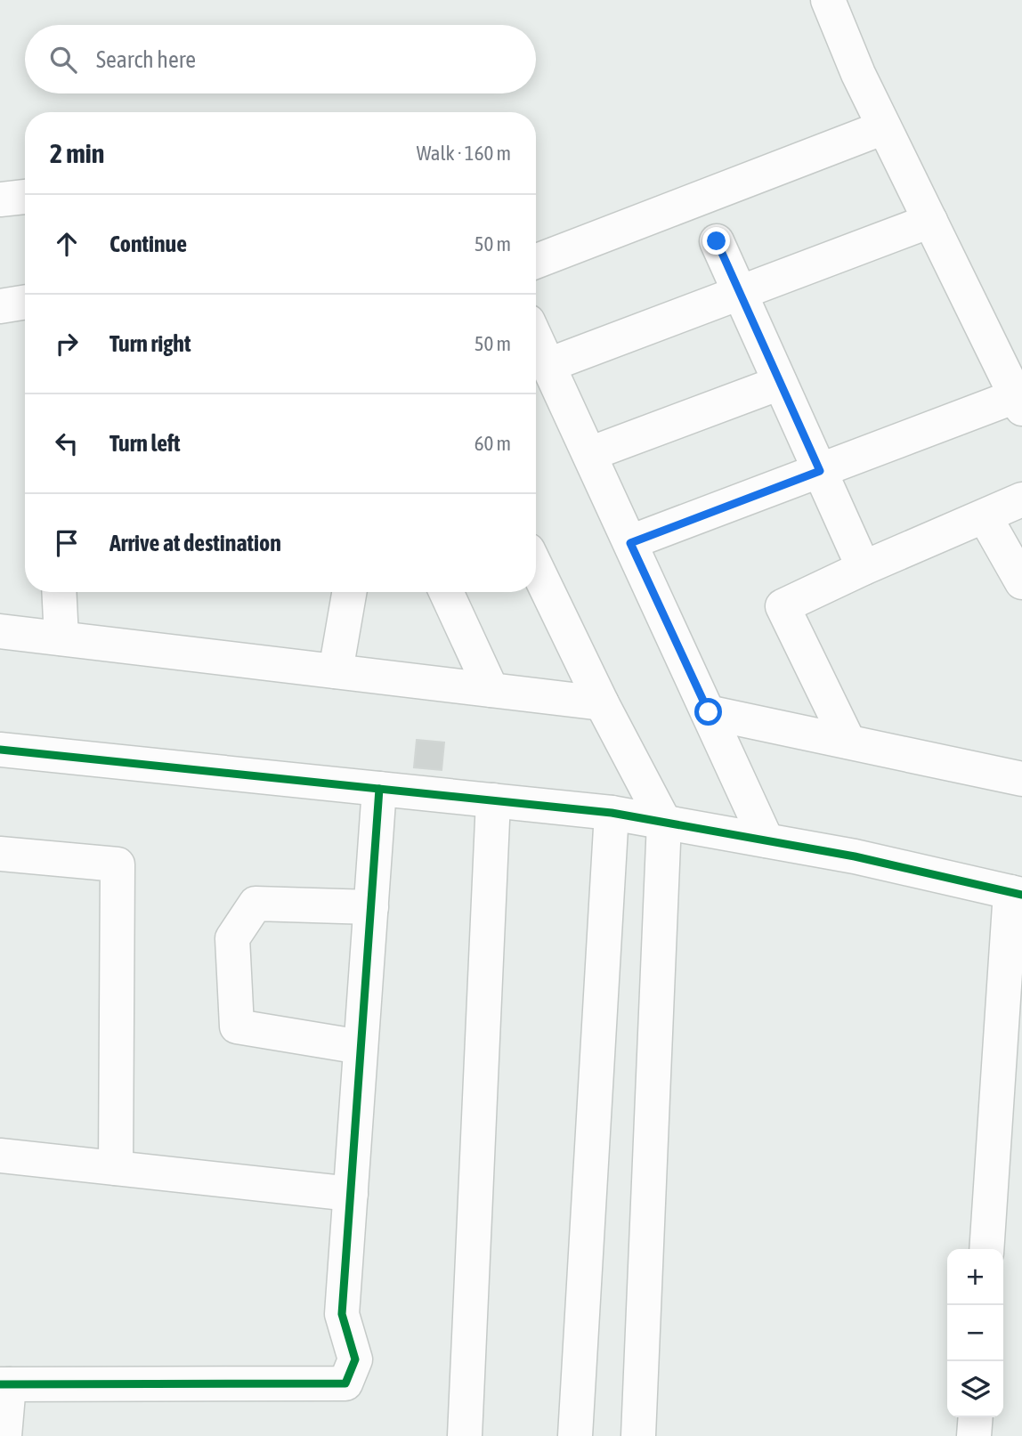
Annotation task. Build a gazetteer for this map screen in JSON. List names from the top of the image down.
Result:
{
  "page": {
    "search": "Search here",
    "heading": ["2 min", "Walk · 160 m"],
    "list": [
      ["Continue", "50 m"],
      ["Turn right", "50 m"],
      ["Turn left", "60 m"],
      "Arrive at destination"
    ],
    "map_buttons": ["+", "−"]
  }
}
